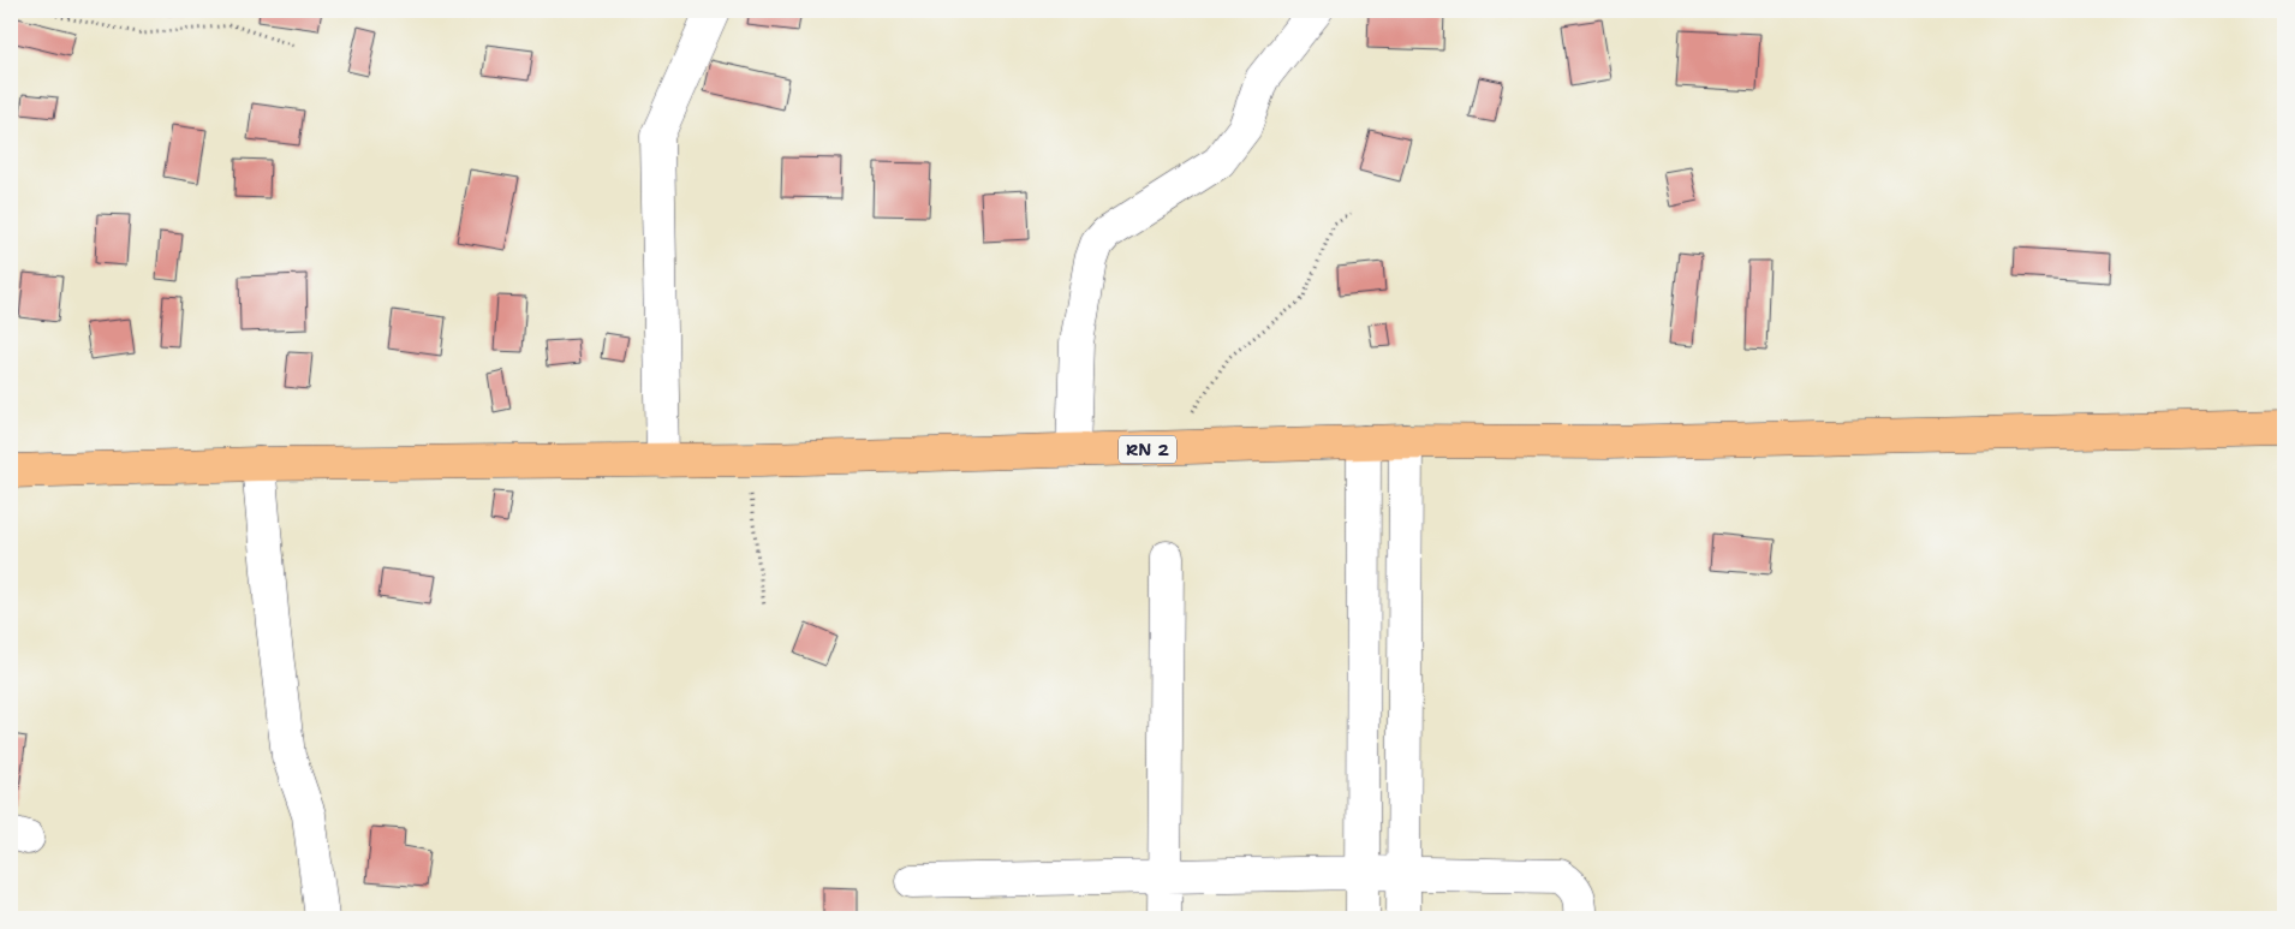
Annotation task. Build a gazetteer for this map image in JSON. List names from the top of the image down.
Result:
{
  "streets": {
    "main road": ["RN 2"]
  }
}
